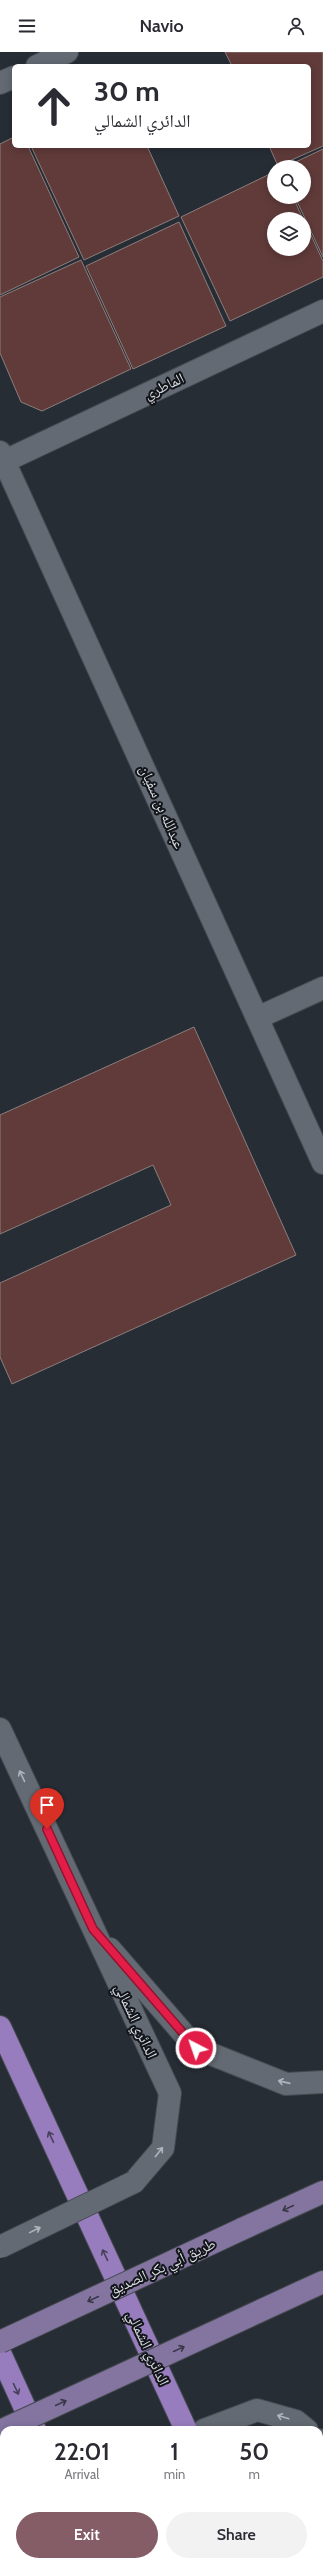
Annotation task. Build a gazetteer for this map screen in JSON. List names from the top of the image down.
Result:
{
  "streets": {
    "highway": ["الدائري الشمالي"],
    "main road": ["طريق أبي بكر الصديق"],
    "street": ["الماطري", "عبدالله بن سفيان"]
  },
  "crossings": [
    ["الماطري", "عبدالله بن سفيان"]
  ],
  "one_way": ["الدائري الشمالي"],
  "page": {
    "header": "Navio",
    "turn": ["30 m", "الدائري الشمالي"],
    "eta": [
      "22:01",
      "Arrival",
      "1",
      "min",
      "50",
      "m"
    ],
    "buttons": ["Exit", "Share"]
  }
}
